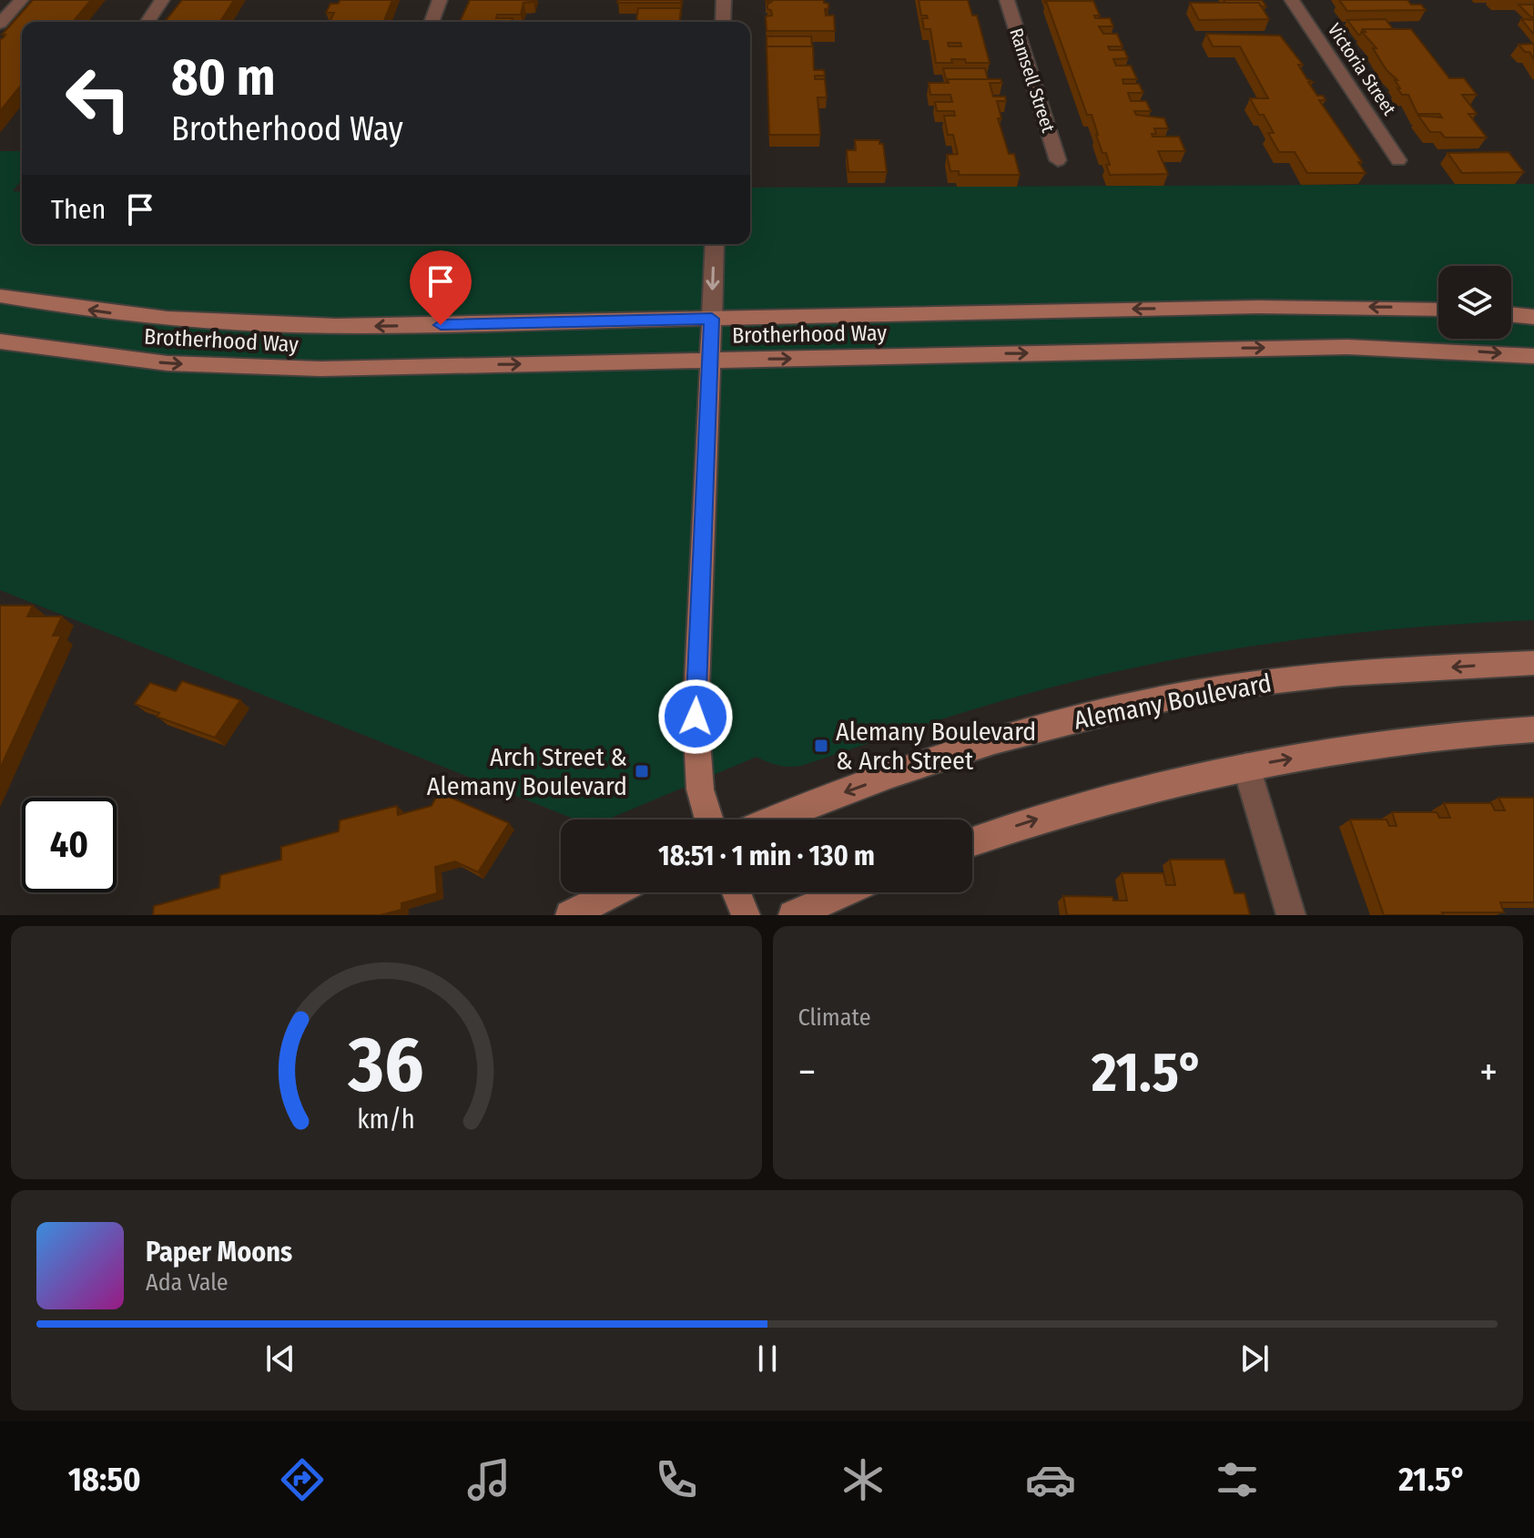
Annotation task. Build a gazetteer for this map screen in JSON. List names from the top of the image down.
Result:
{
  "streets": {
    "main road": ["Brotherhood Way", "Alemany Boulevard"],
    "street": ["Victoria Street", "Ramsell Street"]
  },
  "places": {
    "transit": ["Alemany Boulevard & Arch Street", "Arch Street & Alemany Boulevard"]
  },
  "page": {
    "turn": ["80 m", "Brotherhood Way"],
    "then": "Then",
    "limit": "40",
    "trip": "18:51 · 1 min · 130 m",
    "tile": "Climate",
    "heat": ["−", "21.5°", "+"],
    "song": ["Paper Moons", "Ada Vale"],
    "tabs": ["18:50", "21.5°"],
    "gauge": ["36", "km/h"]
  }
}
